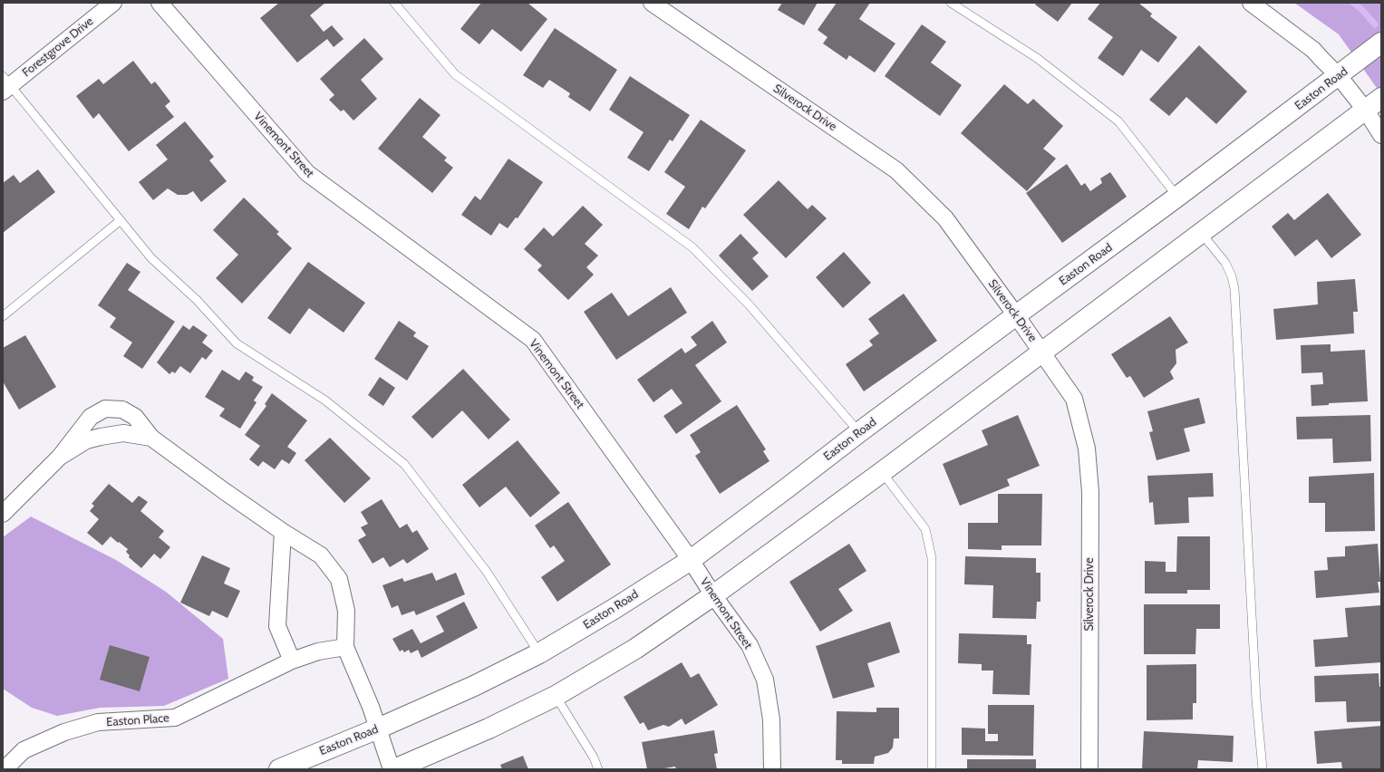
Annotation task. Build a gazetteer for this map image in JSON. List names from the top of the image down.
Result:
{
  "streets": {
    "main road": ["Easton Road"],
    "street": [
      "Forestgrove Drive",
      "Silverock Drive",
      "Vinemont Street",
      "Easton Place"
    ]
  },
  "crossings": [
    ["Easton Road", "Silverock Drive"],
    ["Easton Road", "Vinemont Street"]
  ]
}
